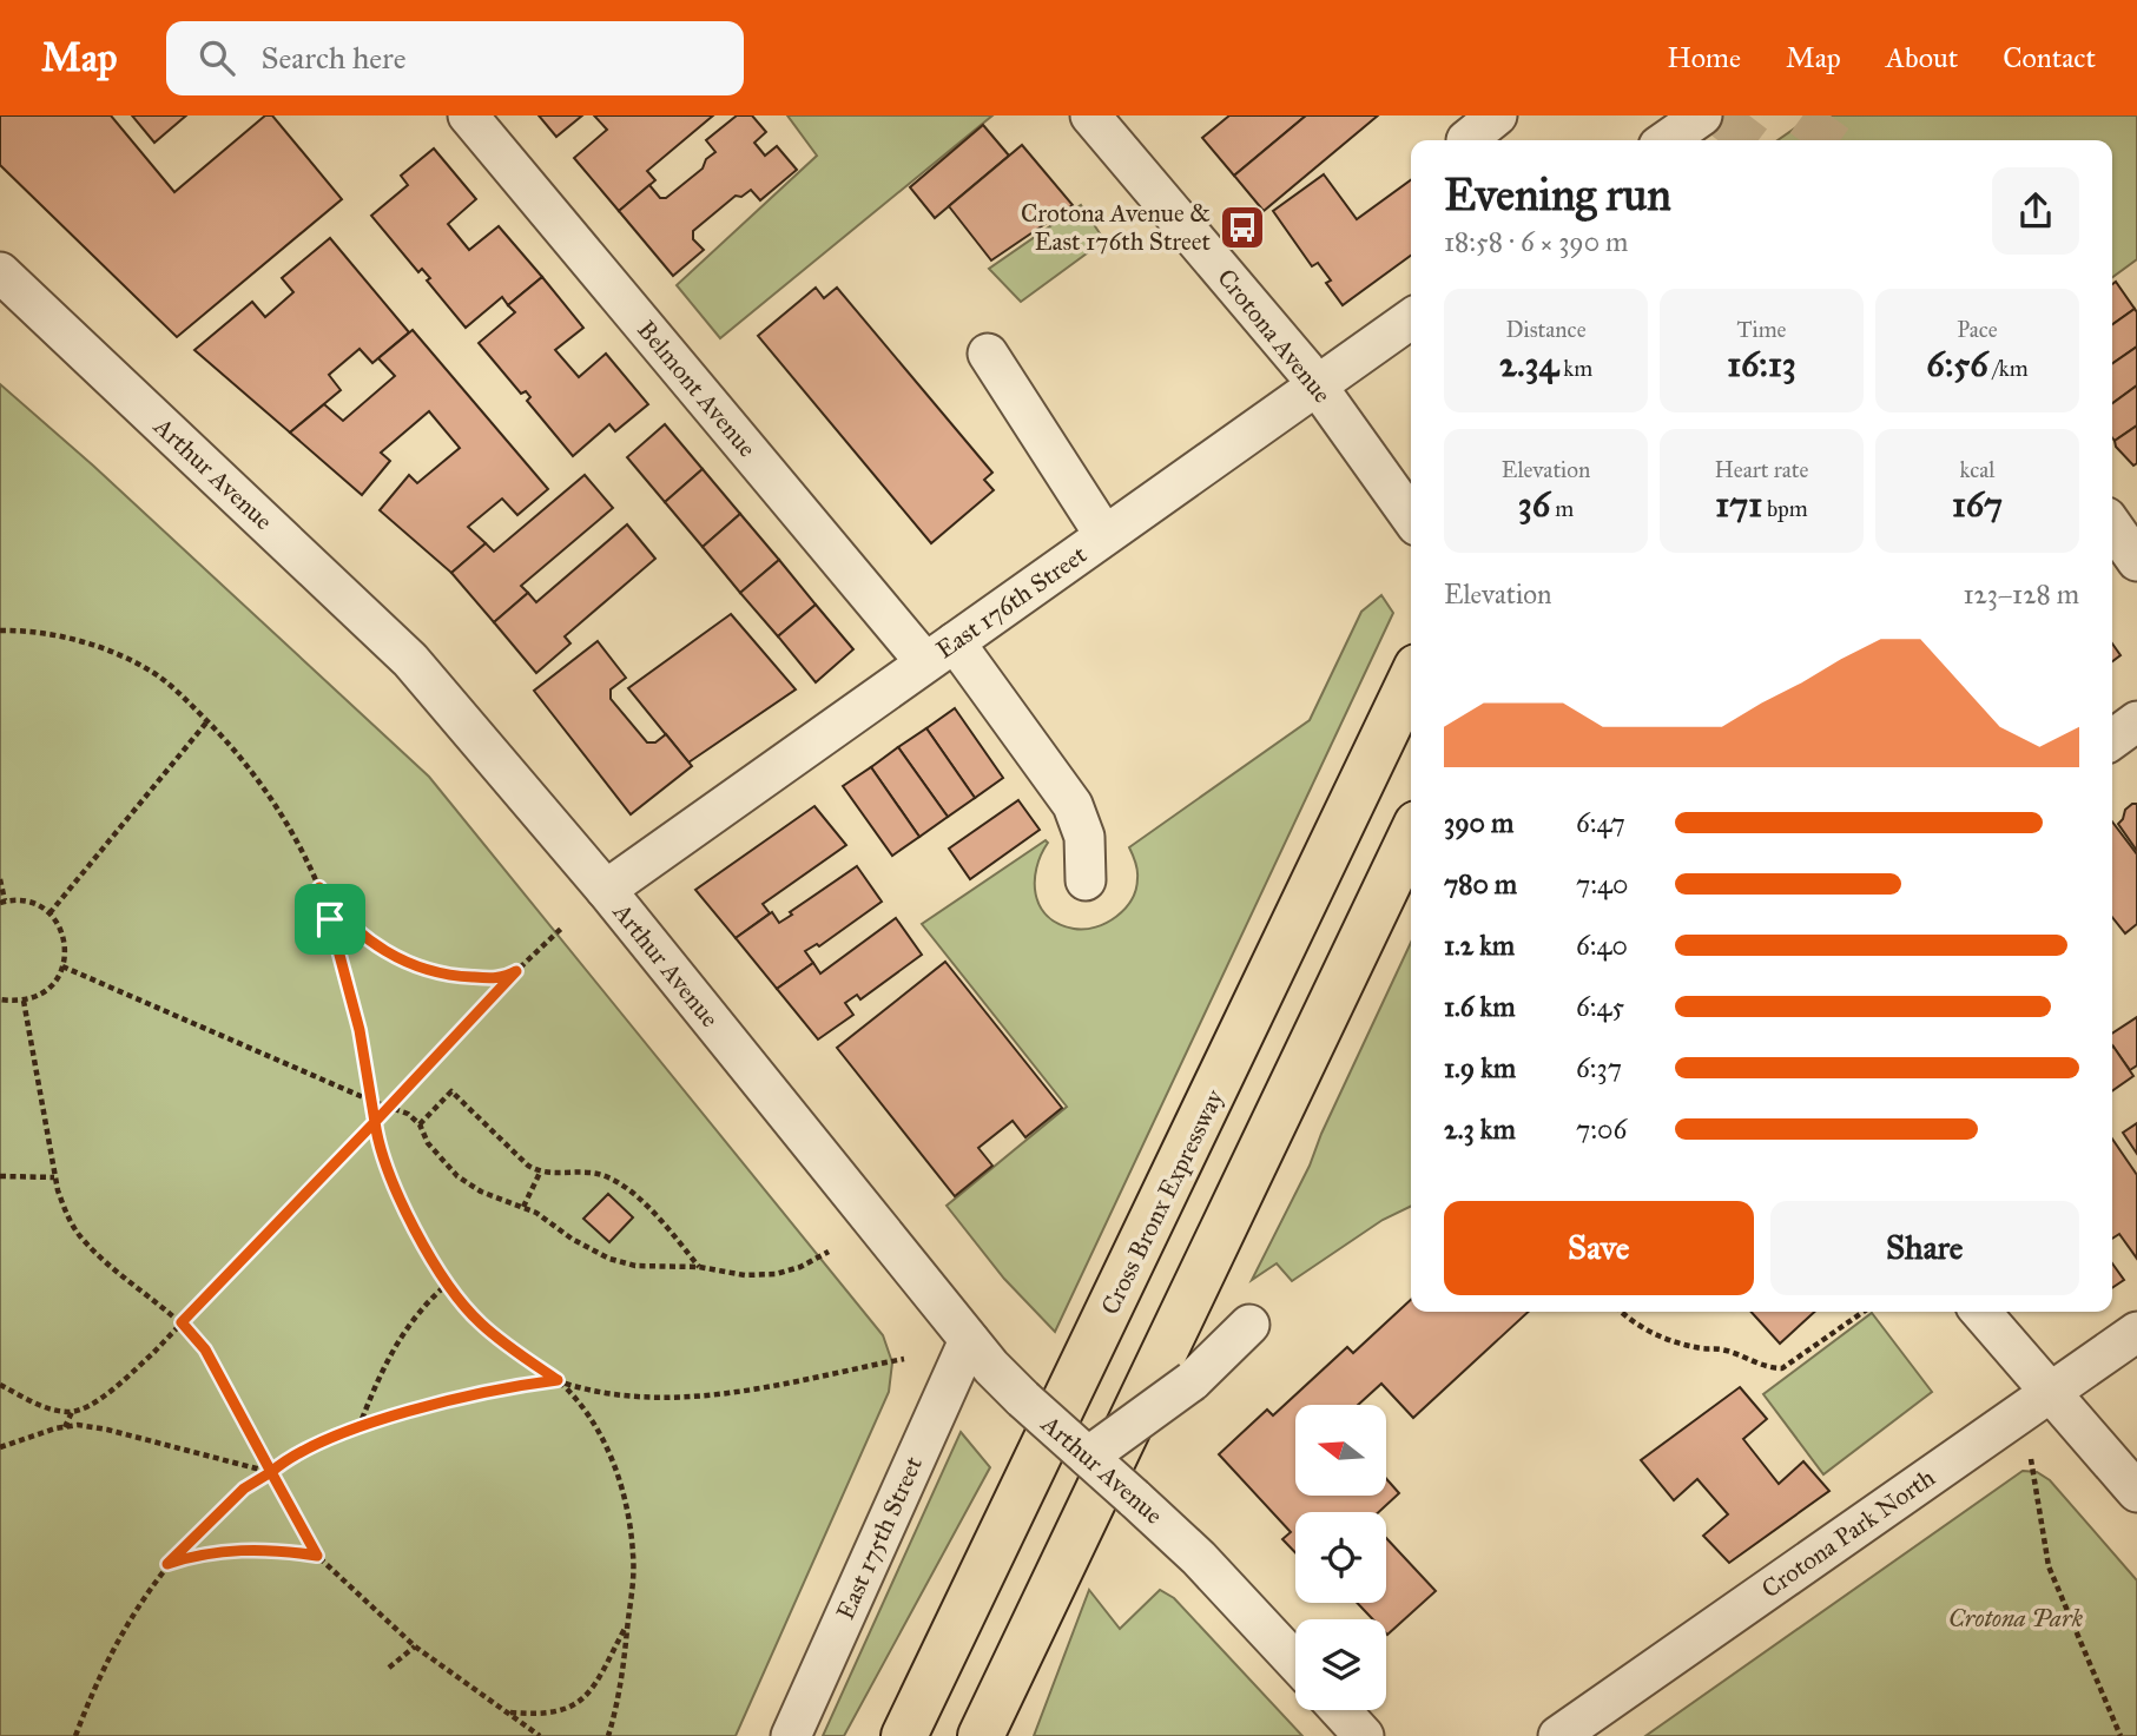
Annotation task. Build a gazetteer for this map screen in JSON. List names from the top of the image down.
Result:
{
  "streets": {
    "highway": ["Cross Bronx Expressway"],
    "street": [
      "Crotona Avenue",
      "Belmont Avenue",
      "Arthur Avenue",
      "East 176th Street",
      "Crotona Park North",
      "East 175th Street"
    ]
  },
  "crossings": [
    ["Crotona Avenue", "East 176th Street"],
    ["Belmont Avenue", "East 176th Street"],
    ["Arthur Avenue", "East 176th Street"],
    ["Arthur Avenue", "East 175th Street"]
  ],
  "parks": ["Crotona Park"],
  "places": {
    "bus stop": ["Crotona Avenue & East 176th Street"]
  },
  "north": "left",
  "page": {
    "header": "Map",
    "search": "Search here",
    "nav": [
      "Home",
      "Map",
      "About",
      "Contact"
    ],
    "heading": ["Evening run", "18:58 · 6 × 390 m"],
    "stats": [
      ["Distance", "2.34 km"],
      ["Time", "16:13"],
      ["Pace", "6:56 /km"],
      ["Elevation", "36 m"],
      ["Heart rate", "171 bpm"],
      ["kcal", "167"]
    ],
    "chart": ["Elevation", "123–128 m"],
    "list": [
      {
        "name": "390 m",
        "note": "6:47"
      },
      {
        "name": "780 m",
        "note": "7:40"
      },
      {
        "name": "1.2 km",
        "note": "6:40"
      },
      {
        "name": "1.6 km",
        "note": "6:45"
      },
      {
        "name": "1.9 km",
        "note": "6:37"
      },
      {
        "name": "2.3 km",
        "note": "7:06"
      }
    ],
    "buttons": ["Save", "Share"]
  }
}
